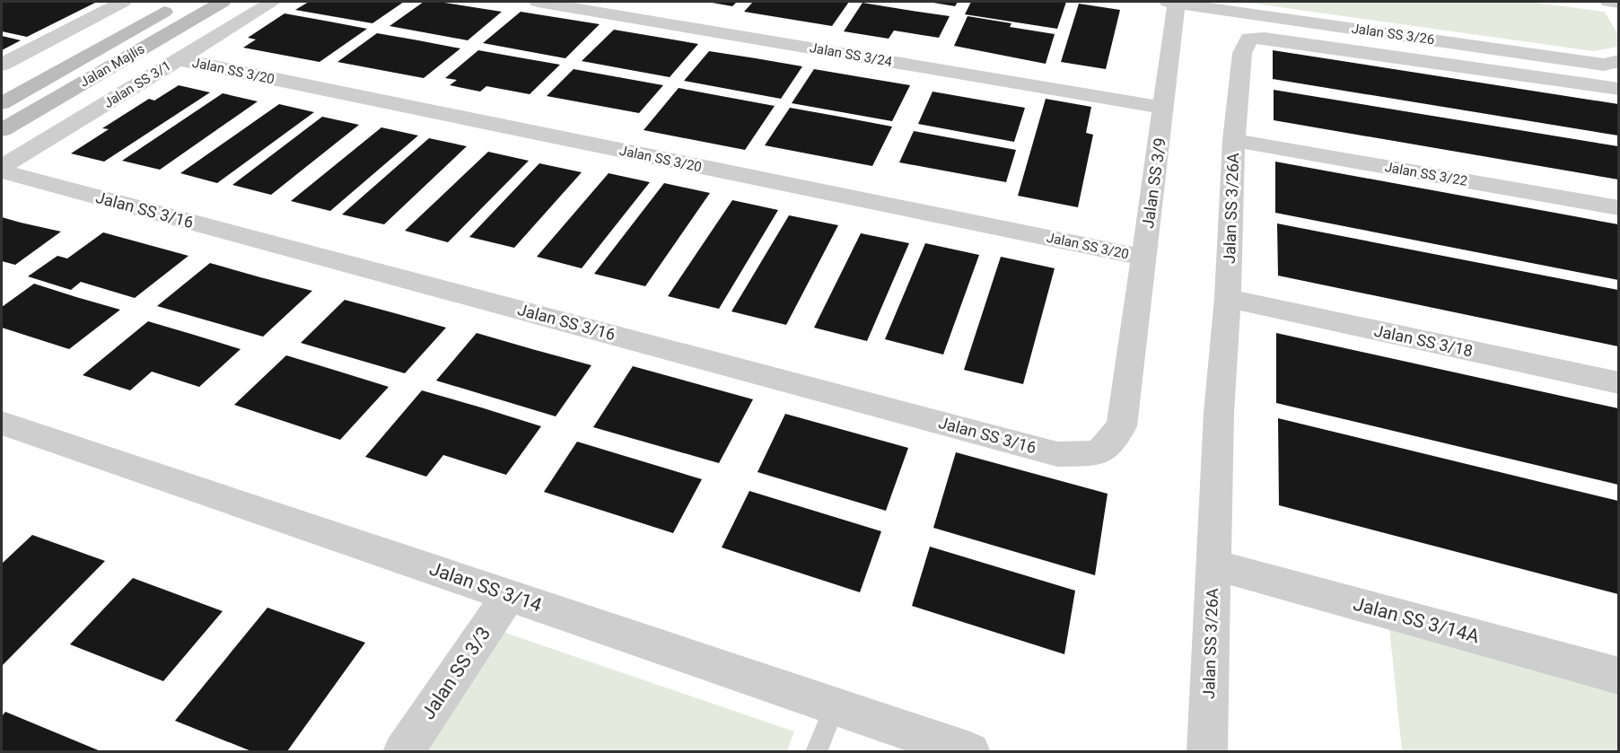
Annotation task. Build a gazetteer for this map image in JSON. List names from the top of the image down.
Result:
{
  "streets": {
    "main road": ["Jalan Majlis"],
    "street": [
      "Jalan SS 3/26",
      "Jalan SS 3/24",
      "Jalan SS 3/20",
      "Jalan SS 3/1",
      "Jalan SS 3/22",
      "Jalan SS 3/9",
      "Jalan SS 3/26A",
      "Jalan SS 3/16",
      "Jalan SS 3/18",
      "Jalan SS 3/14",
      "Jalan SS 3/14A",
      "Jalan SS 3/3"
    ]
  },
  "crossings": [
    ["Jalan SS 3/26", "Jalan SS 3/9"],
    ["Jalan SS 3/24", "Jalan SS 3/9"],
    ["Jalan SS 3/20", "Jalan SS 3/1"],
    ["Jalan SS 3/20", "Jalan SS 3/9"],
    ["Jalan SS 3/22", "Jalan SS 3/26A"],
    ["Jalan SS 3/9", "Jalan SS 3/16"],
    ["Jalan SS 3/26A", "Jalan SS 3/18"],
    ["Jalan SS 3/26A", "Jalan SS 3/14A"],
    ["Jalan SS 3/14", "Jalan SS 3/3"]
  ]
}
